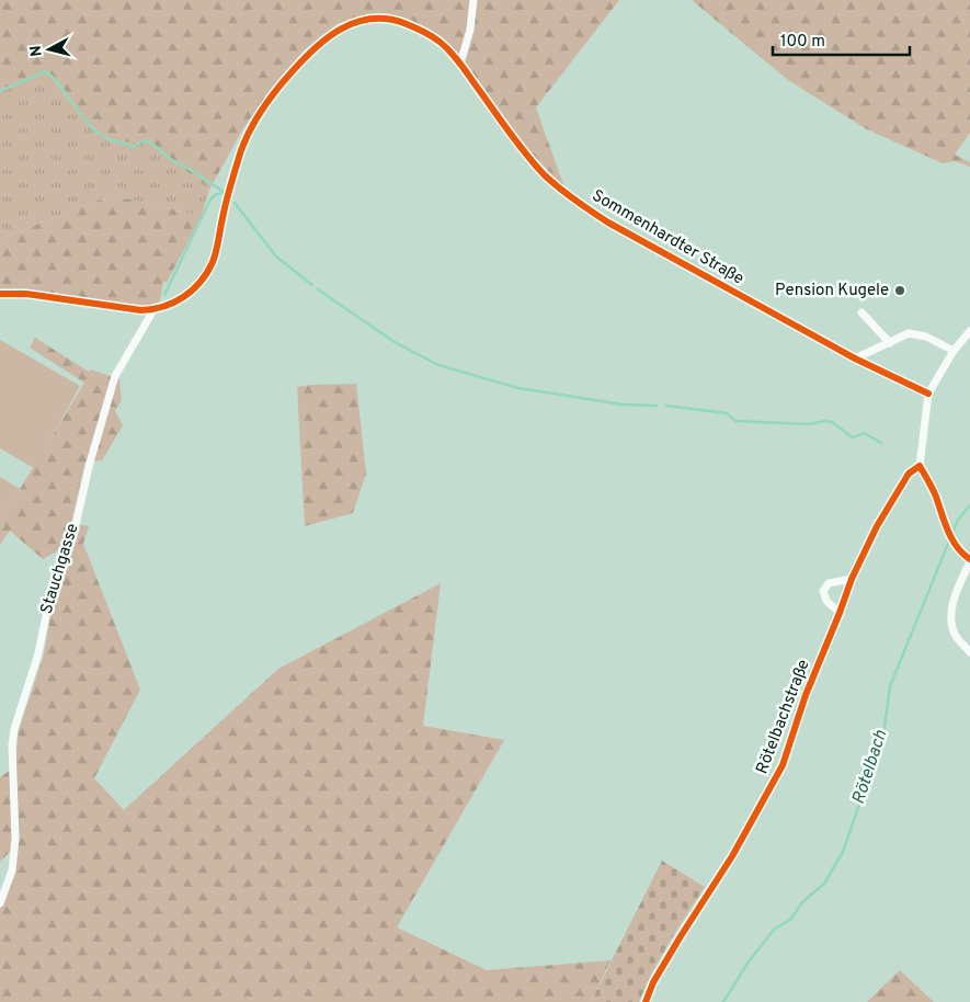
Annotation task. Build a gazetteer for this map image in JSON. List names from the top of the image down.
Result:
{
  "streets": {
    "street": ["Sommenhardter Straße", "Stauchgasse", "Rötelbachstraße"]
  },
  "crossings": [
    ["Sommenhardter Straße", "Stauchgasse"]
  ],
  "water": ["Rötelbach"],
  "places": ["Pension Kugele"],
  "scale_bar": "100 m",
  "north": "left"
}
